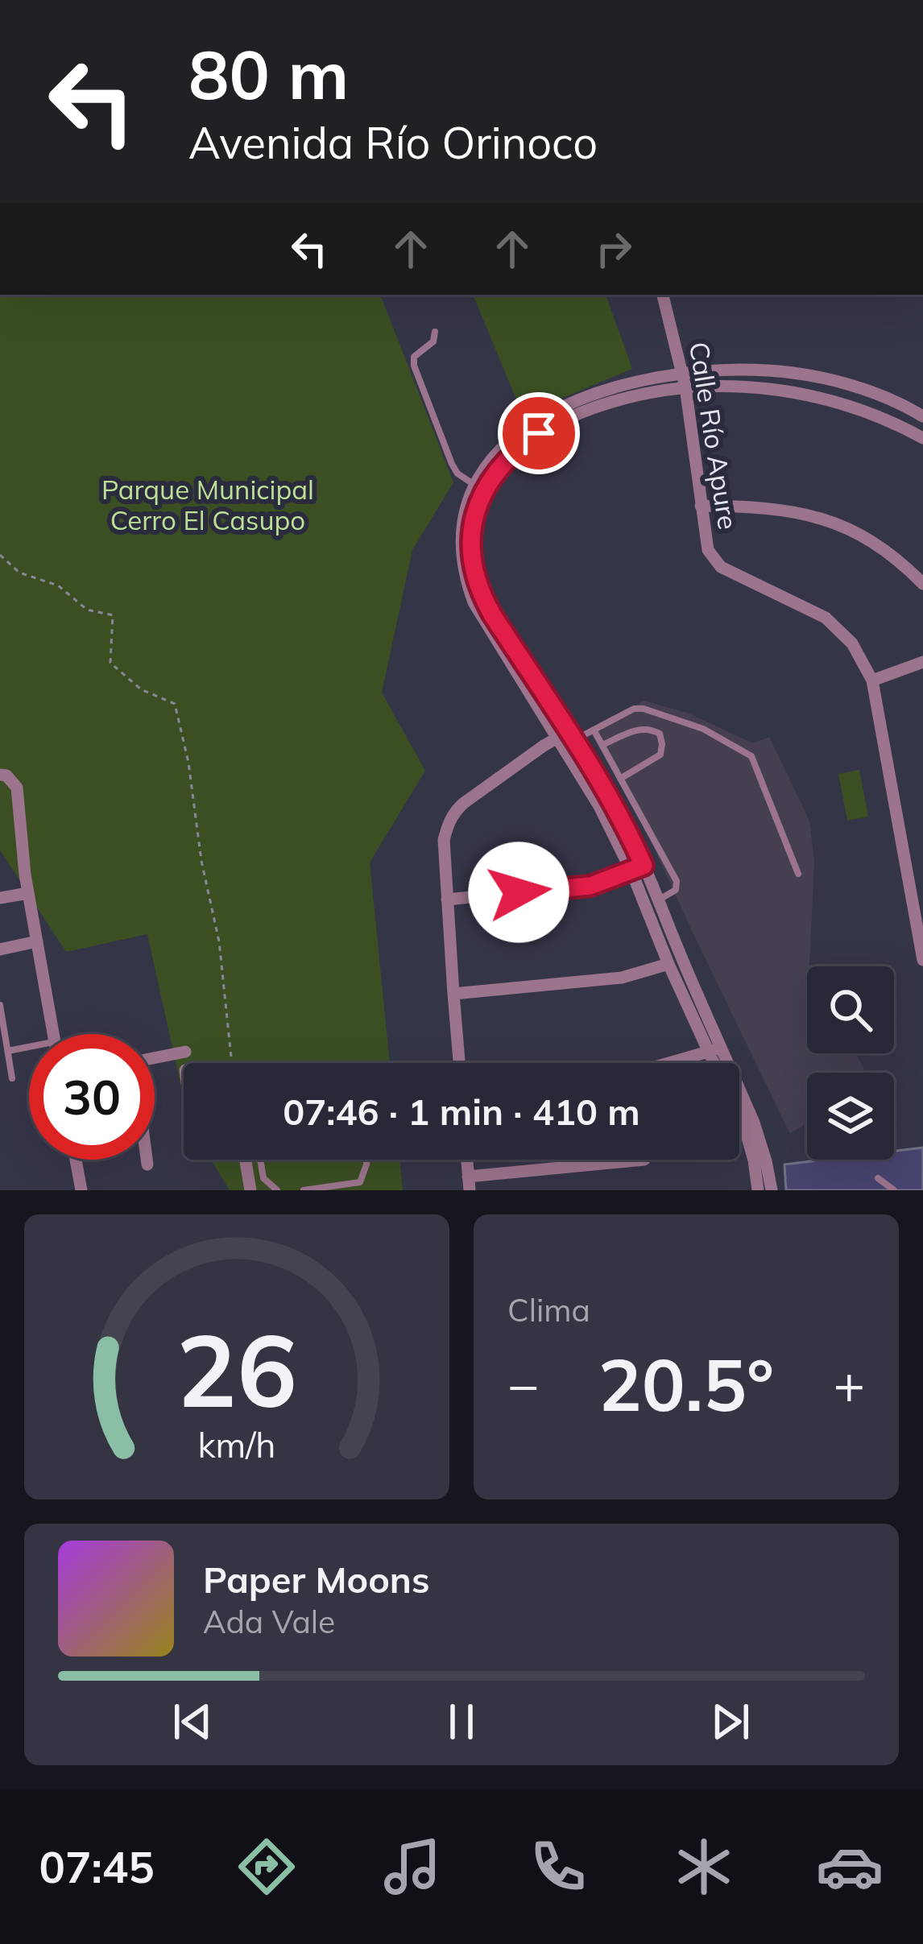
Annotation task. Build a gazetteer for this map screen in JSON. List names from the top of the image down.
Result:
{
  "streets": {
    "street": ["Calle Río Apure"]
  },
  "parks": ["Parque Municipal Cerro El Casupo"],
  "page": {
    "turn": ["80 m", "Avenida Río Orinoco"],
    "limit": "30",
    "trip": "07:46 · 1 min · 410 m",
    "tile": "Clima",
    "heat": ["−", "20.5°", "+"],
    "song": ["Paper Moons", "Ada Vale"],
    "tabs": "07:45",
    "gauge": ["26", "km/h"]
  }
}
